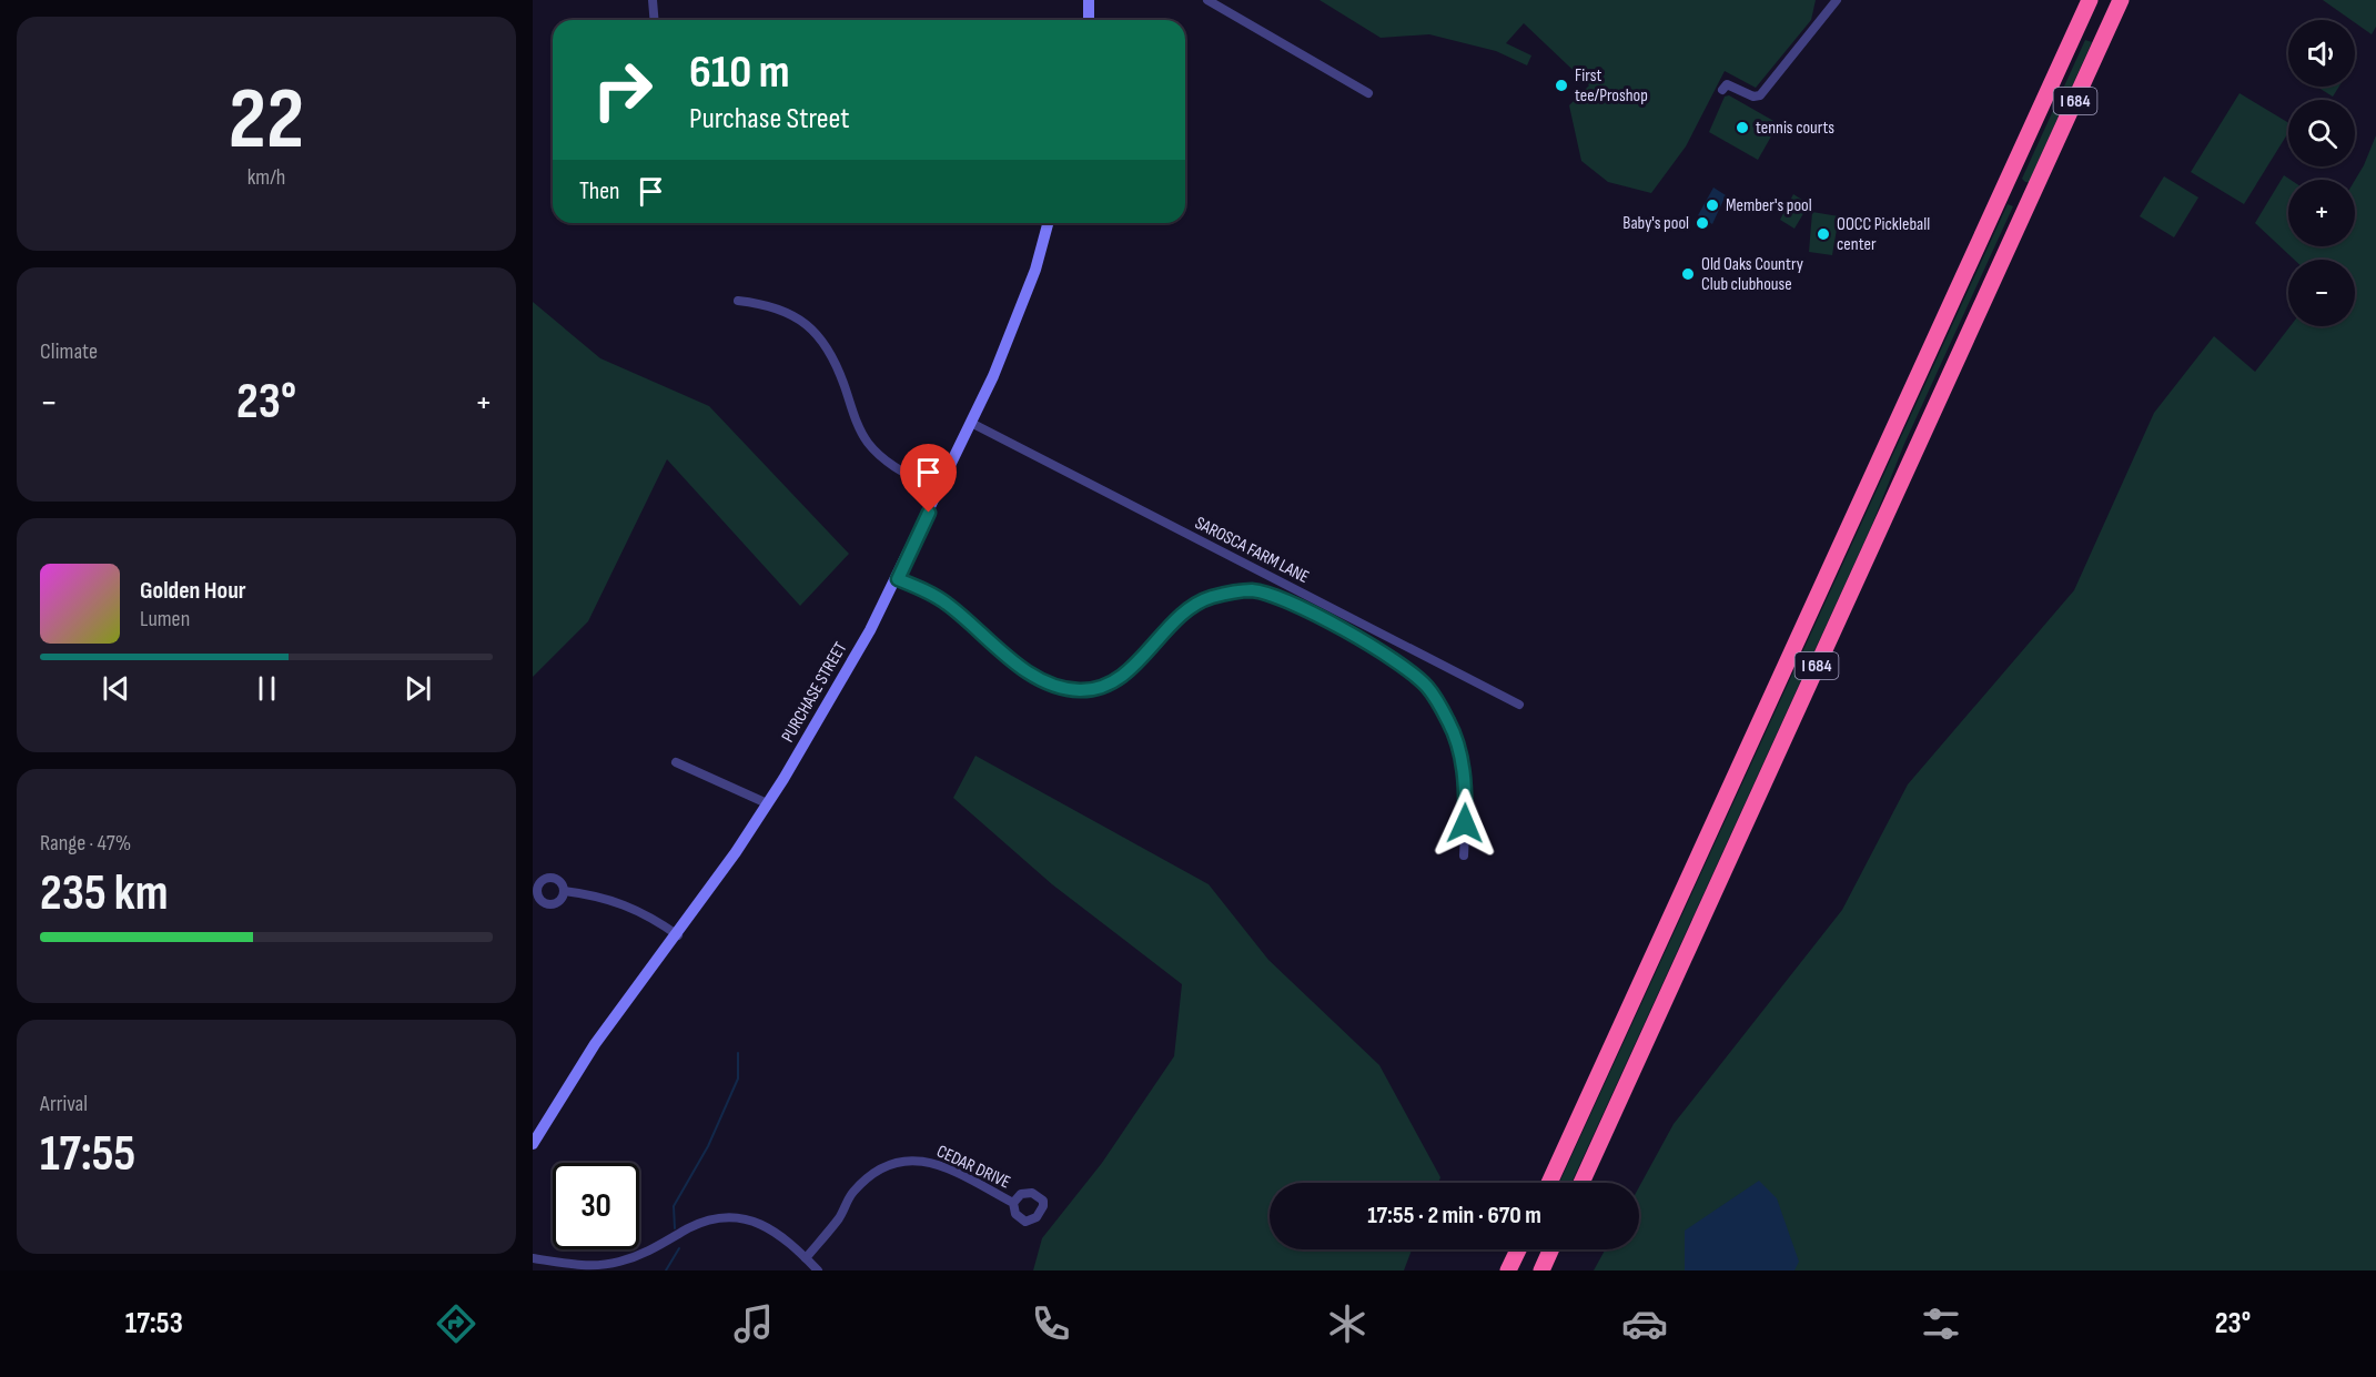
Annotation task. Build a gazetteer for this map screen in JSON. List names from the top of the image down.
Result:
{
  "streets": {
    "highway": ["I 684"],
    "main road": ["PURCHASE STREET"],
    "street": ["SAROSCA FARM LANE", "CEDAR DRIVE"]
  },
  "crossings": [
    ["SAROSCA FARM LANE", "PURCHASE STREET"]
  ],
  "places": [
    "First tee/Proshop",
    "tennis courts",
    "Member's pool",
    "Baby's pool",
    "OOCC Pickleball center",
    "Old Oaks Country Club clubhouse"
  ],
  "page": {
    "tile": [
      ["22", "km/h"],
      "Climate",
      ["Range · 47%", "235 km"],
      ["Arrival", "17:55"]
    ],
    "map_buttons": ["+", "−"],
    "turn": ["610 m", "Purchase Street"],
    "then": "Then",
    "heat": ["−", "23°", "+"],
    "song": ["Golden Hour", "Lumen"],
    "limit": "30",
    "trip": "17:55 · 2 min · 670 m",
    "tabs": ["17:53", "23°"]
  }
}
